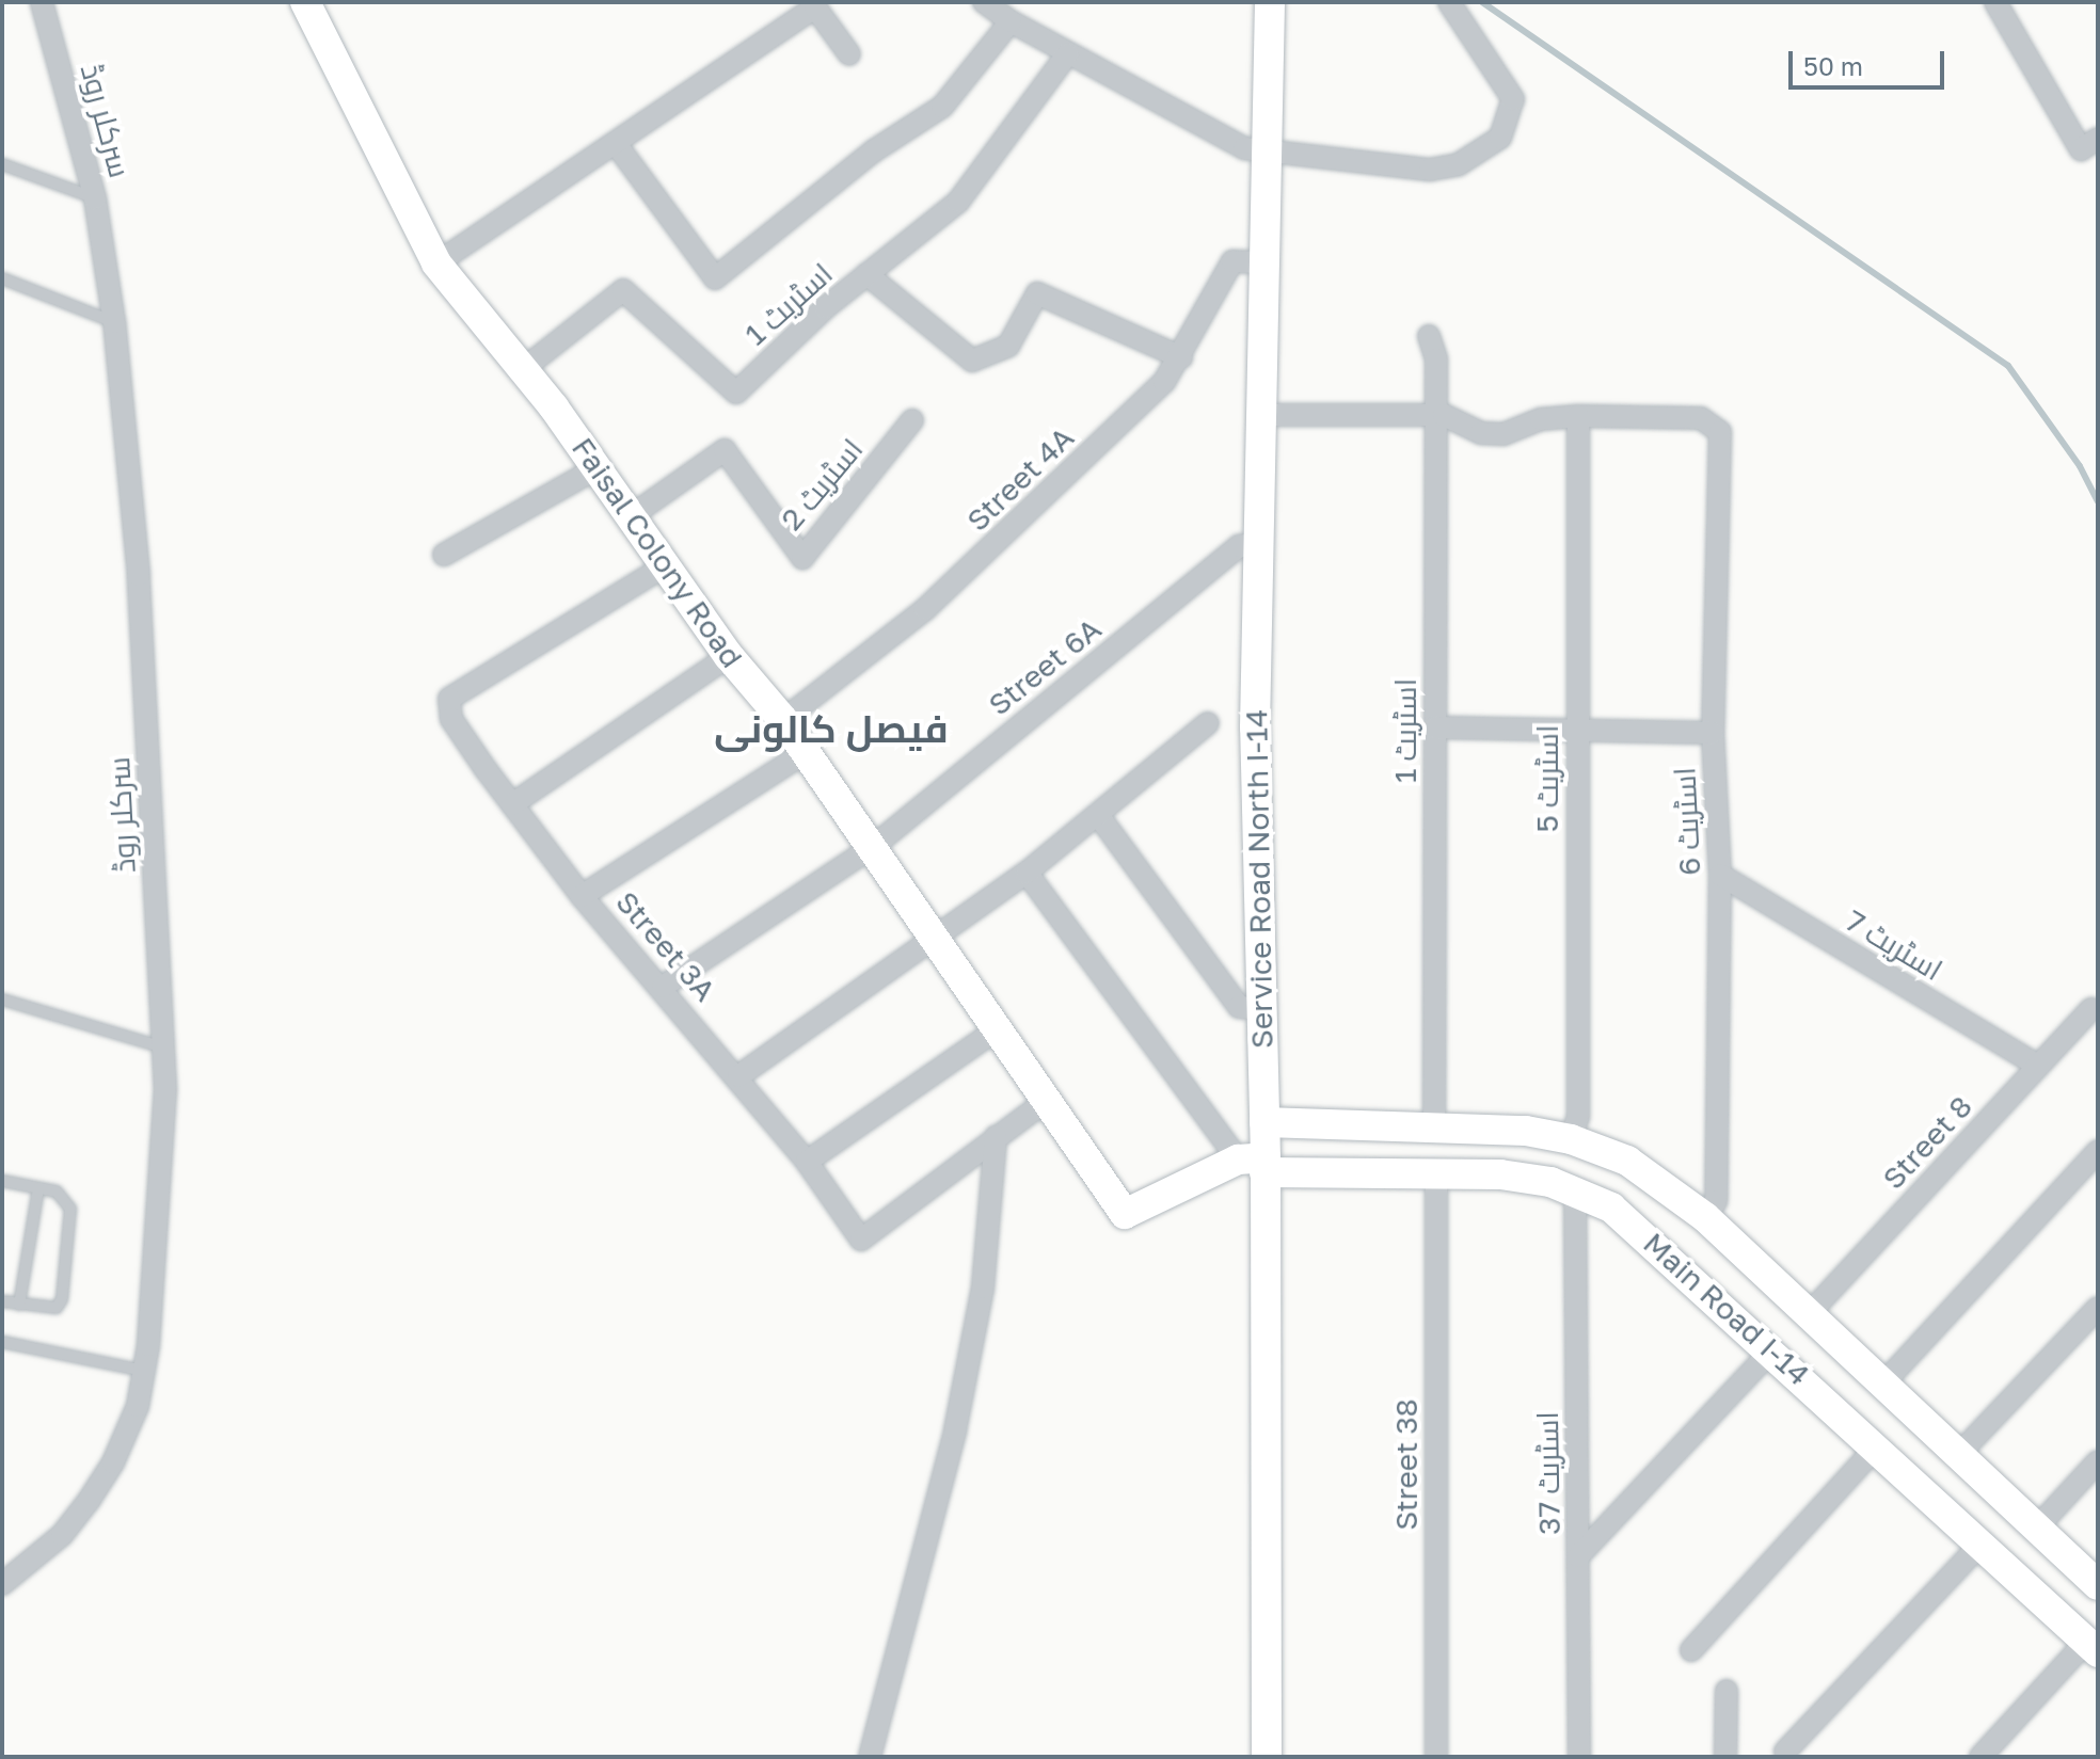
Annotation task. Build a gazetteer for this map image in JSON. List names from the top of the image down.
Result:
{
  "streets": {
    "main road": ["Faisal Colony Road", "Service Road North I-14", "Main Road I-14"],
    "street": [
      "سرکلر روڈ",
      "اسٹریٹ 1",
      "Street 4A",
      "اسٹریٹ 2",
      "Street 6A",
      "اسٹریٹ 5",
      "اسٹریٹ 6",
      "اسٹریٹ 7",
      "Street 3A",
      "Street 8",
      "Street 38",
      "اسٹریٹ 37"
    ]
  },
  "crossings": [
    ["اسٹریٹ 1", "Faisal Colony Road"],
    ["اسٹریٹ 1", "Main Road I-14"],
    ["Street 4A", "Faisal Colony Road"],
    ["Street 4A", "Service Road North I-14"],
    ["اسٹریٹ 2", "Faisal Colony Road"],
    ["Faisal Colony Road", "Street 6A"],
    ["Faisal Colony Road", "Service Road North I-14"],
    ["Faisal Colony Road", "Street 3A"],
    ["Faisal Colony Road", "Main Road I-14"],
    ["Street 6A", "Service Road North I-14"],
    ["اسٹریٹ 5", "اسٹریٹ 6"],
    ["اسٹریٹ 5", "Main Road I-14"],
    ["اسٹریٹ 6", "اسٹریٹ 7"],
    ["اسٹریٹ 6", "Main Road I-14"],
    ["Service Road North I-14", "Main Road I-14"],
    ["اسٹریٹ 7", "Street 8"],
    ["Street 8", "Main Road I-14"],
    ["Main Road I-14", "Street 38"],
    ["Main Road I-14", "اسٹریٹ 37"]
  ],
  "districts": ["فیصل کالونی"],
  "scale_bar": "50 m"
}
